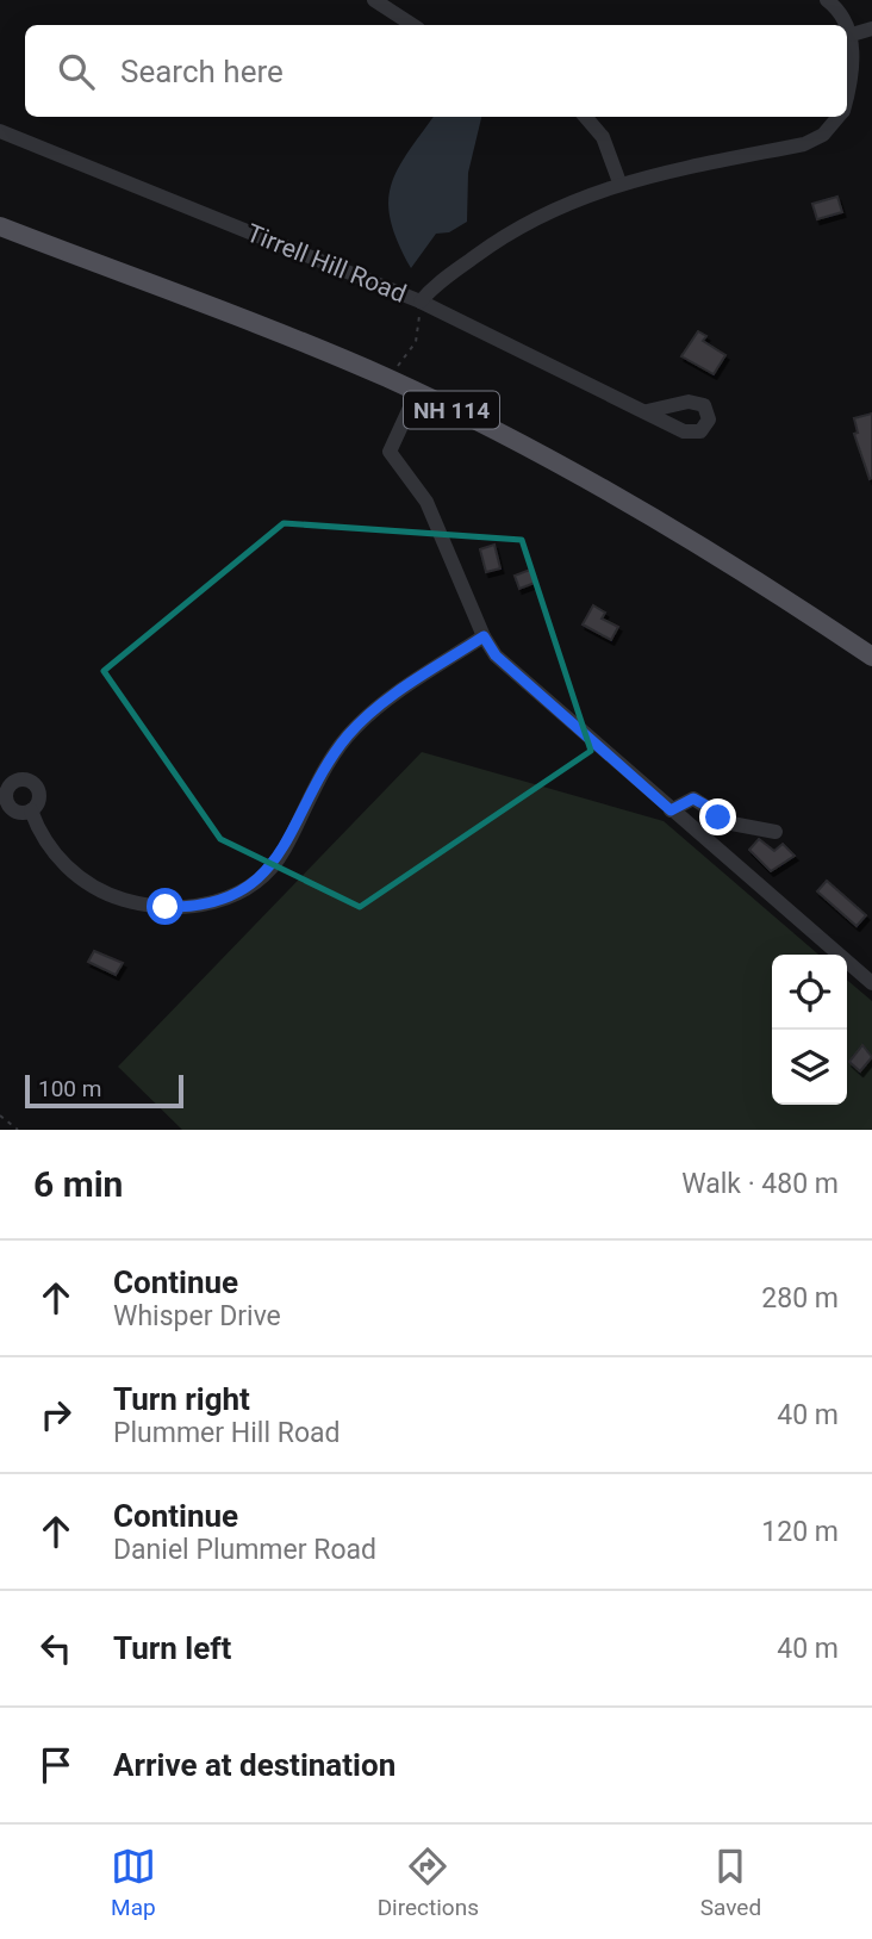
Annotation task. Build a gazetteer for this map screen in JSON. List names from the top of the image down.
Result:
{
  "streets": {
    "main road": ["NH 114"],
    "street": ["Tirrell Hill Road"]
  },
  "scale_bar": "100 m",
  "page": {
    "search": "Search here",
    "scale": "100 m",
    "heading": ["6 min", "Walk · 480 m"],
    "list": [
      ["Continue", "Whisper Drive", "280 m"],
      ["Turn right", "Plummer Hill Road", "40 m"],
      ["Continue", "Daniel Plummer Road", "120 m"],
      ["Turn left", "40 m"],
      "Arrive at destination"
    ],
    "nav": ["Map", "Directions", "Saved"]
  }
}
